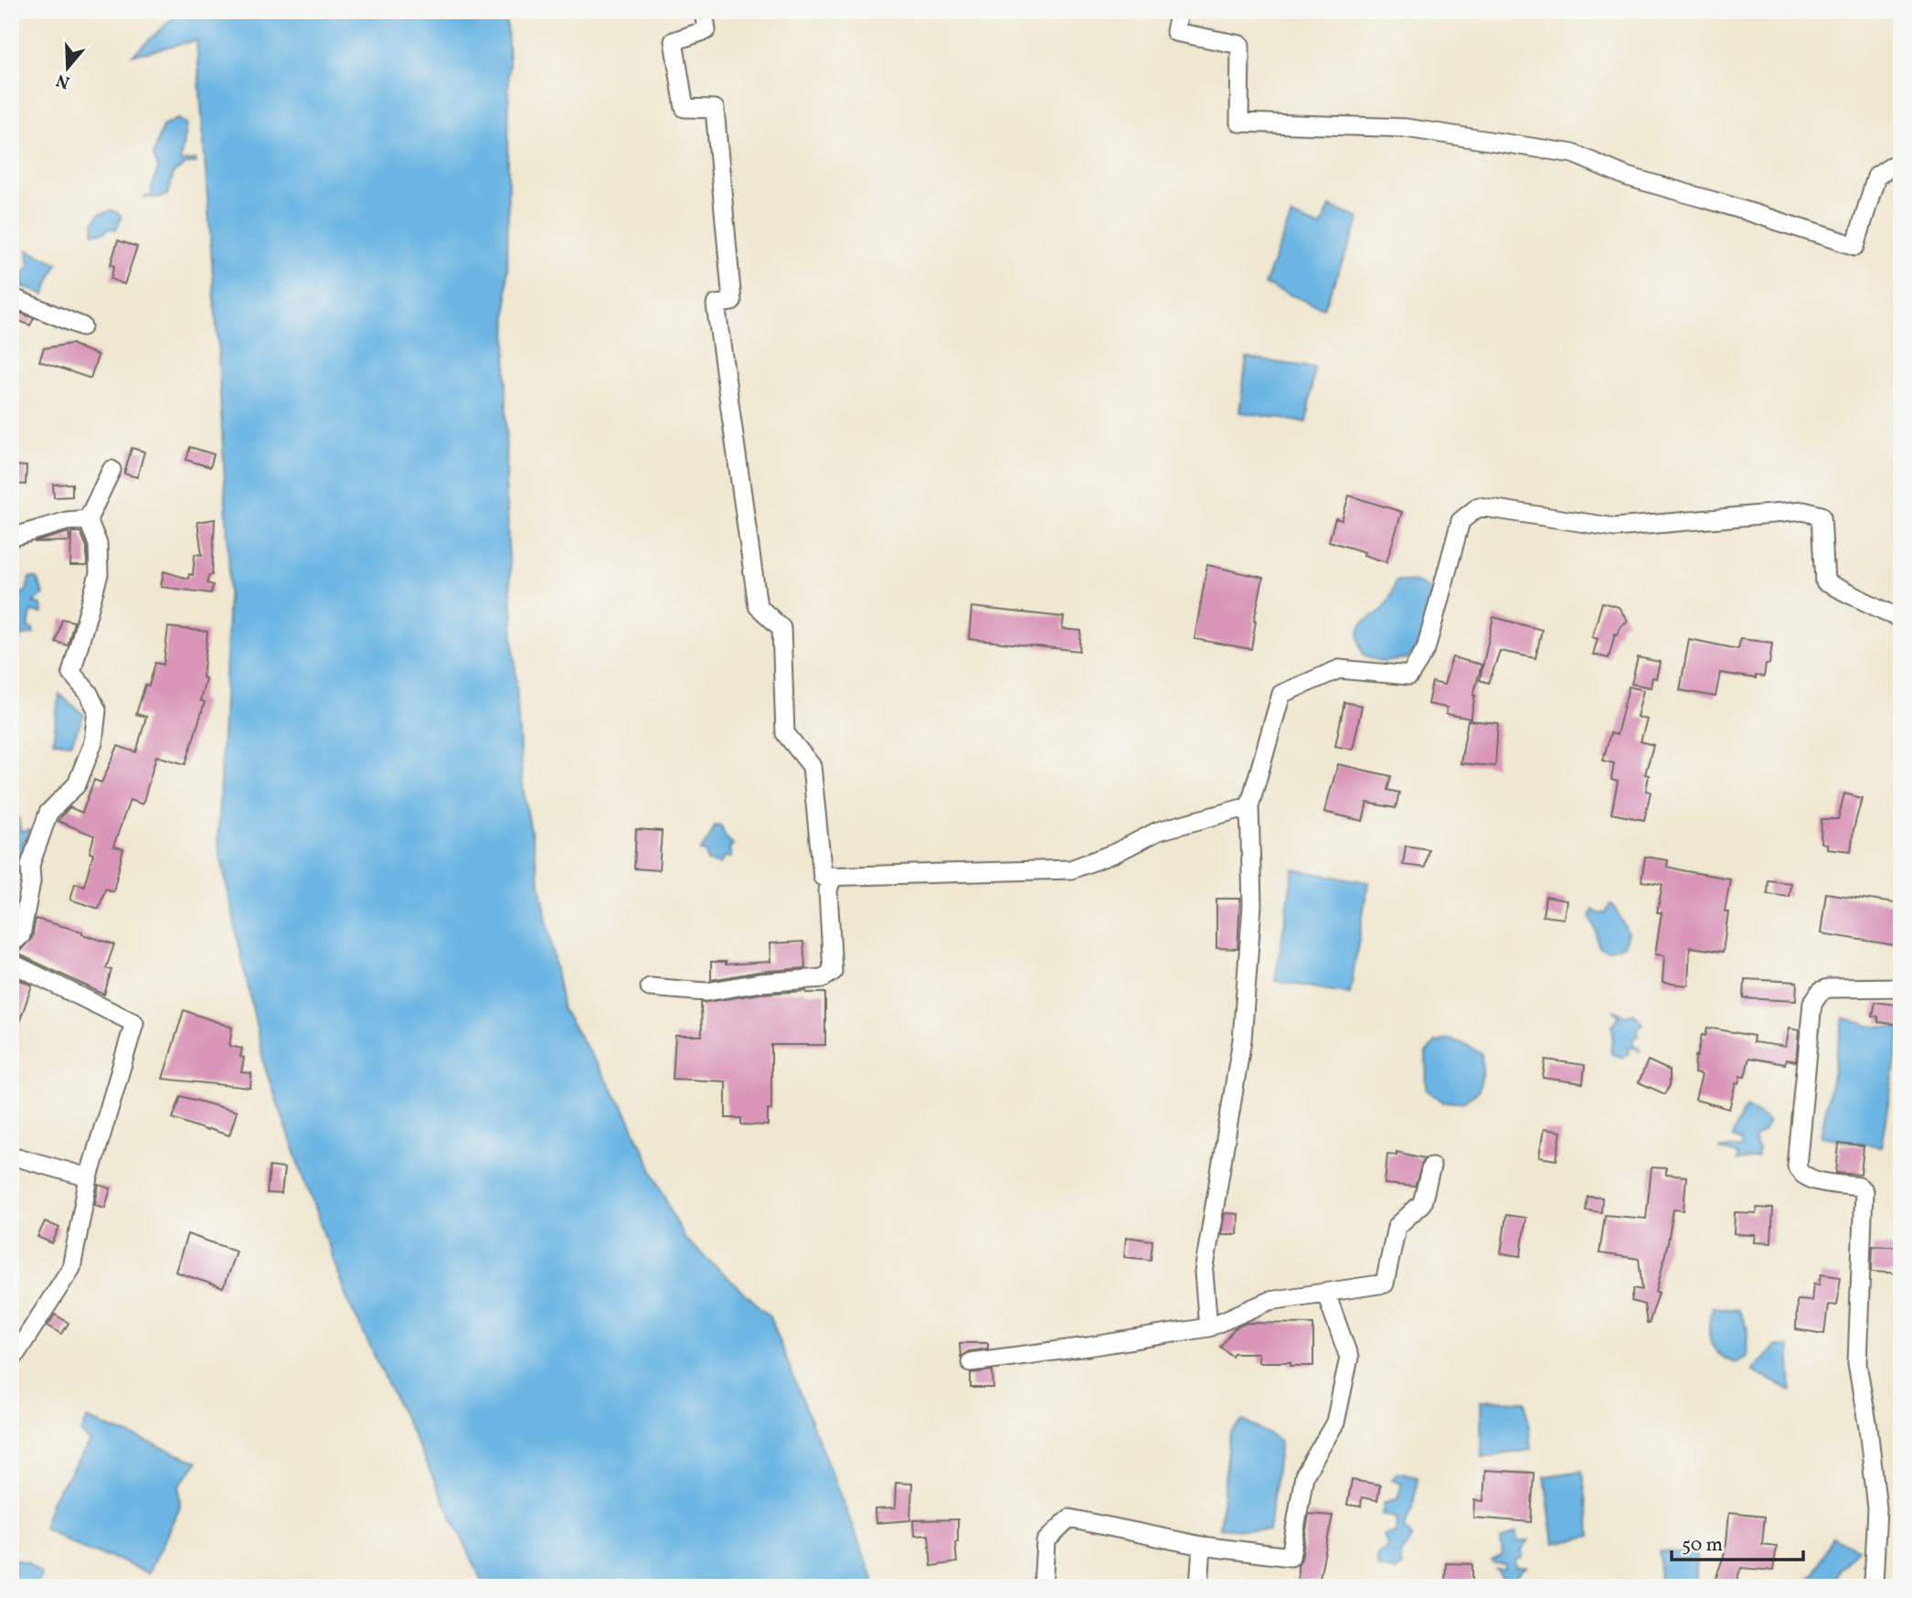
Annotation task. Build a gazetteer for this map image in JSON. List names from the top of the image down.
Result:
{
  "scale_bar": "50 m",
  "north": "bottom"
}
